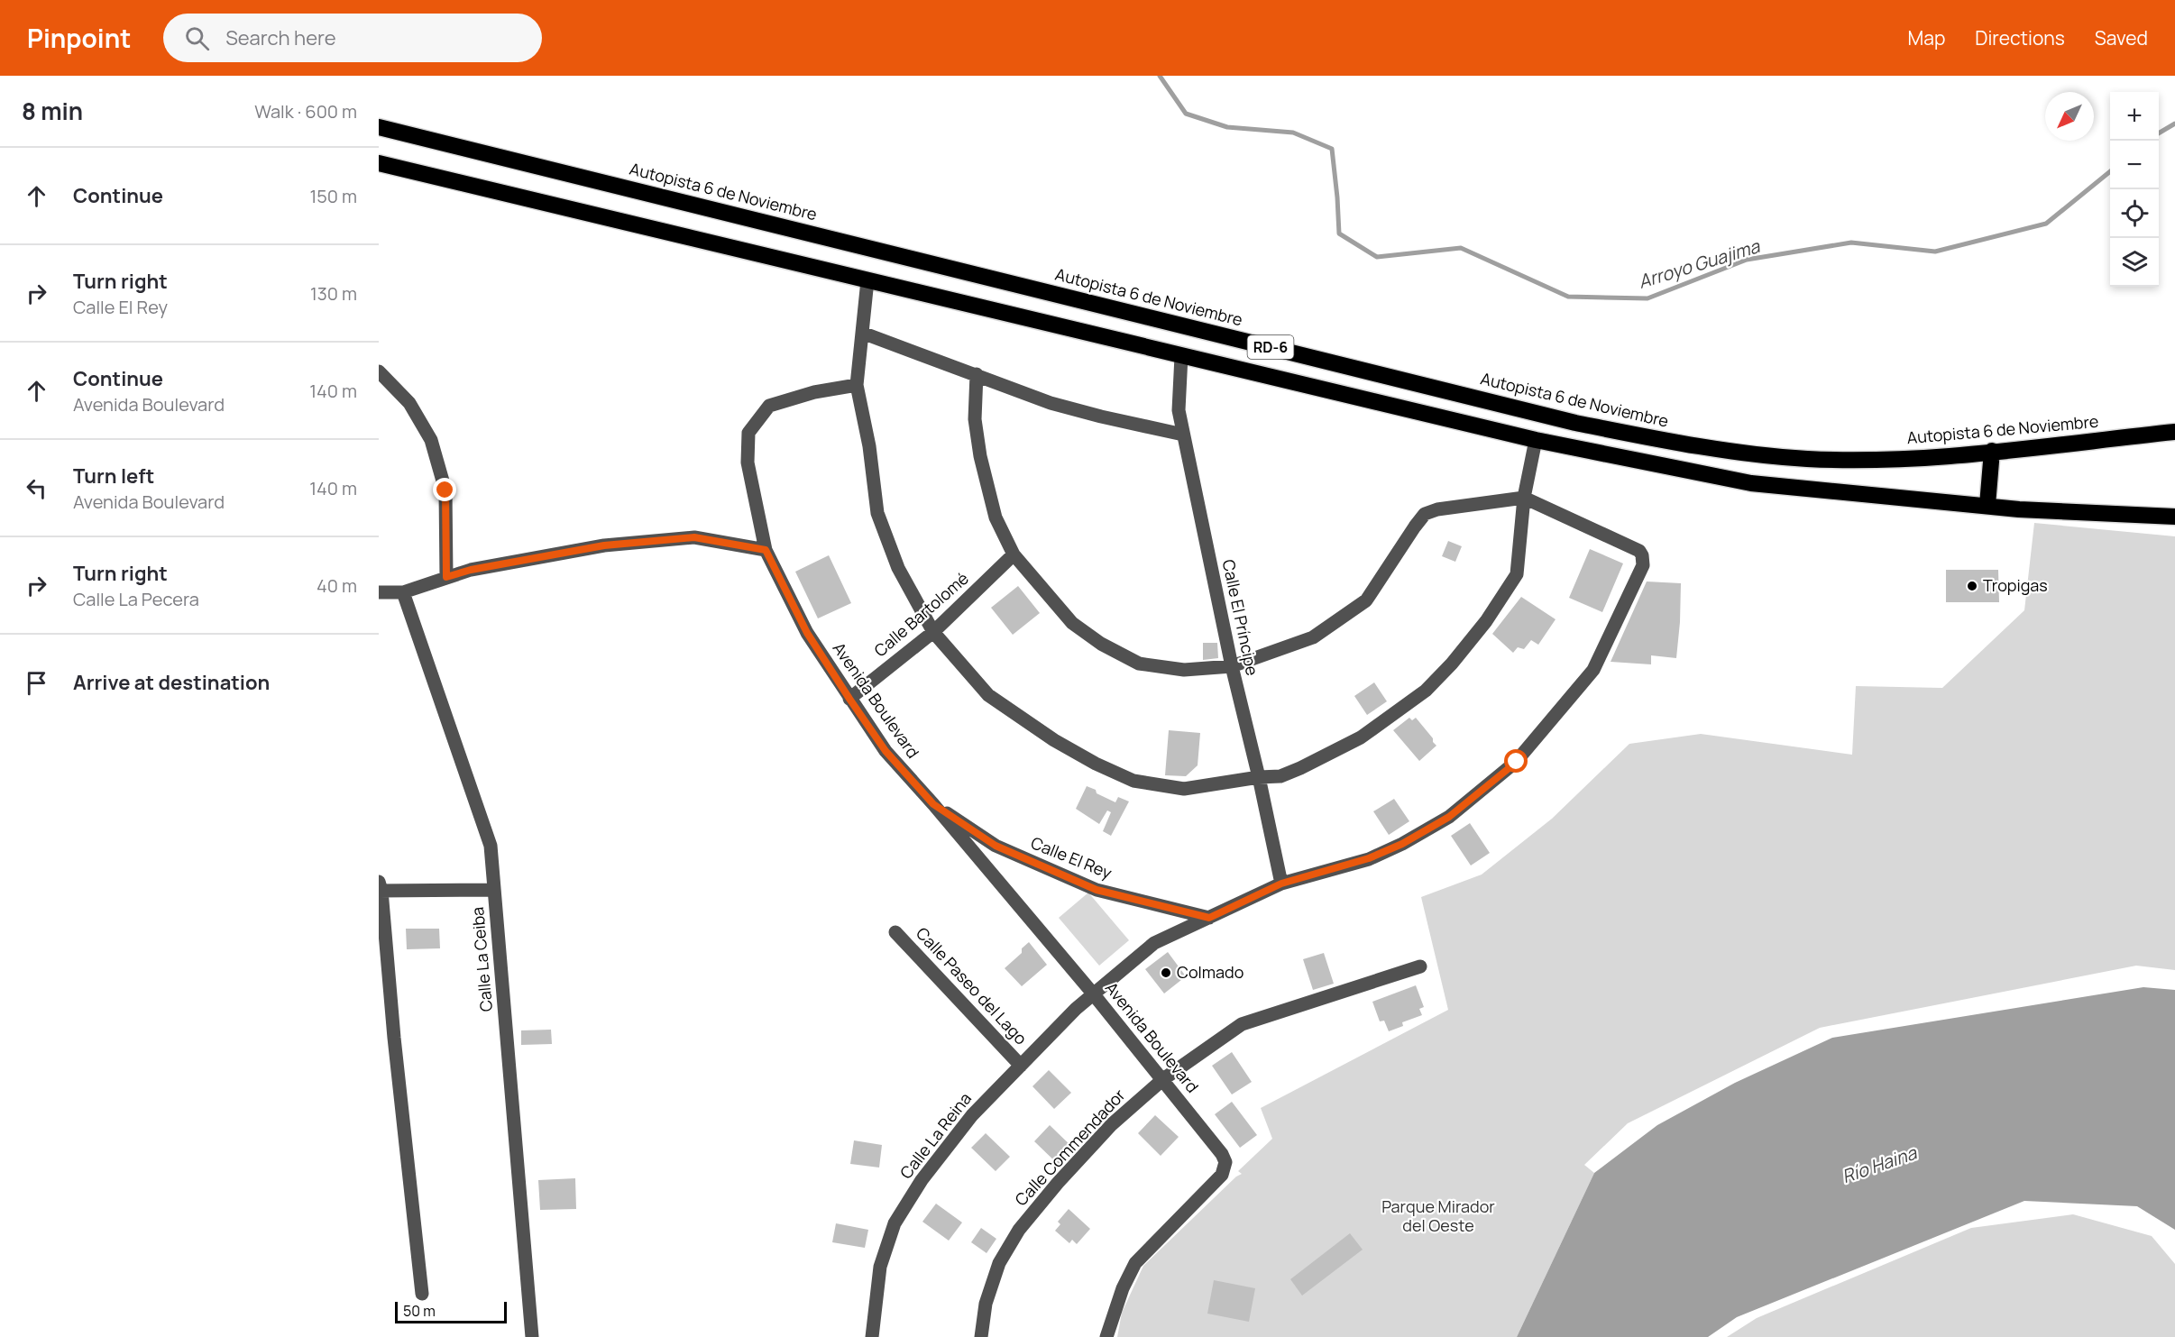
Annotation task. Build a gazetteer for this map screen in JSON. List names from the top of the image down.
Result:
{
  "streets": {
    "highway": ["Autopista 6 de Noviembre", "RD-6"],
    "street": [
      "Calle Bartolomé",
      "Calle El Príncipe",
      "Avenida Boulevard",
      "Calle El Rey",
      "Calle La Ceiba",
      "Calle Paseo del Lago",
      "Calle La Reina",
      "Calle Commendador"
    ]
  },
  "crossings": [
    ["RD-6", "Calle El Príncipe"],
    ["Calle Bartolomé", "Avenida Boulevard"],
    ["Calle El Príncipe", "Calle La Reina"],
    ["Avenida Boulevard", "Calle El Rey"],
    ["Avenida Boulevard", "Calle La Reina"],
    ["Avenida Boulevard", "Calle Commendador"],
    ["Calle El Rey", "Calle La Reina"],
    ["Calle Paseo del Lago", "Calle La Reina"]
  ],
  "water": ["Arroyo Guajima", "Río Haina"],
  "parks": ["Parque Mirador del Oeste"],
  "places": ["Tropigas", "Colmado"],
  "scale_bar": "50 m",
  "north": "bottom left",
  "page": {
    "header": "Pinpoint",
    "search": "Search here",
    "nav": ["Map", "Directions", "Saved"],
    "heading": ["8 min", "Walk · 600 m"],
    "map_buttons": ["+", "−"],
    "list": [
      ["Continue", "150 m"],
      ["Turn right", "Calle El Rey", "130 m"],
      ["Continue", "Avenida Boulevard", "140 m"],
      ["Turn left", "Avenida Boulevard", "140 m"],
      ["Turn right", "Calle La Pecera", "40 m"],
      "Arrive at destination"
    ],
    "scale": "50 m"
  }
}
